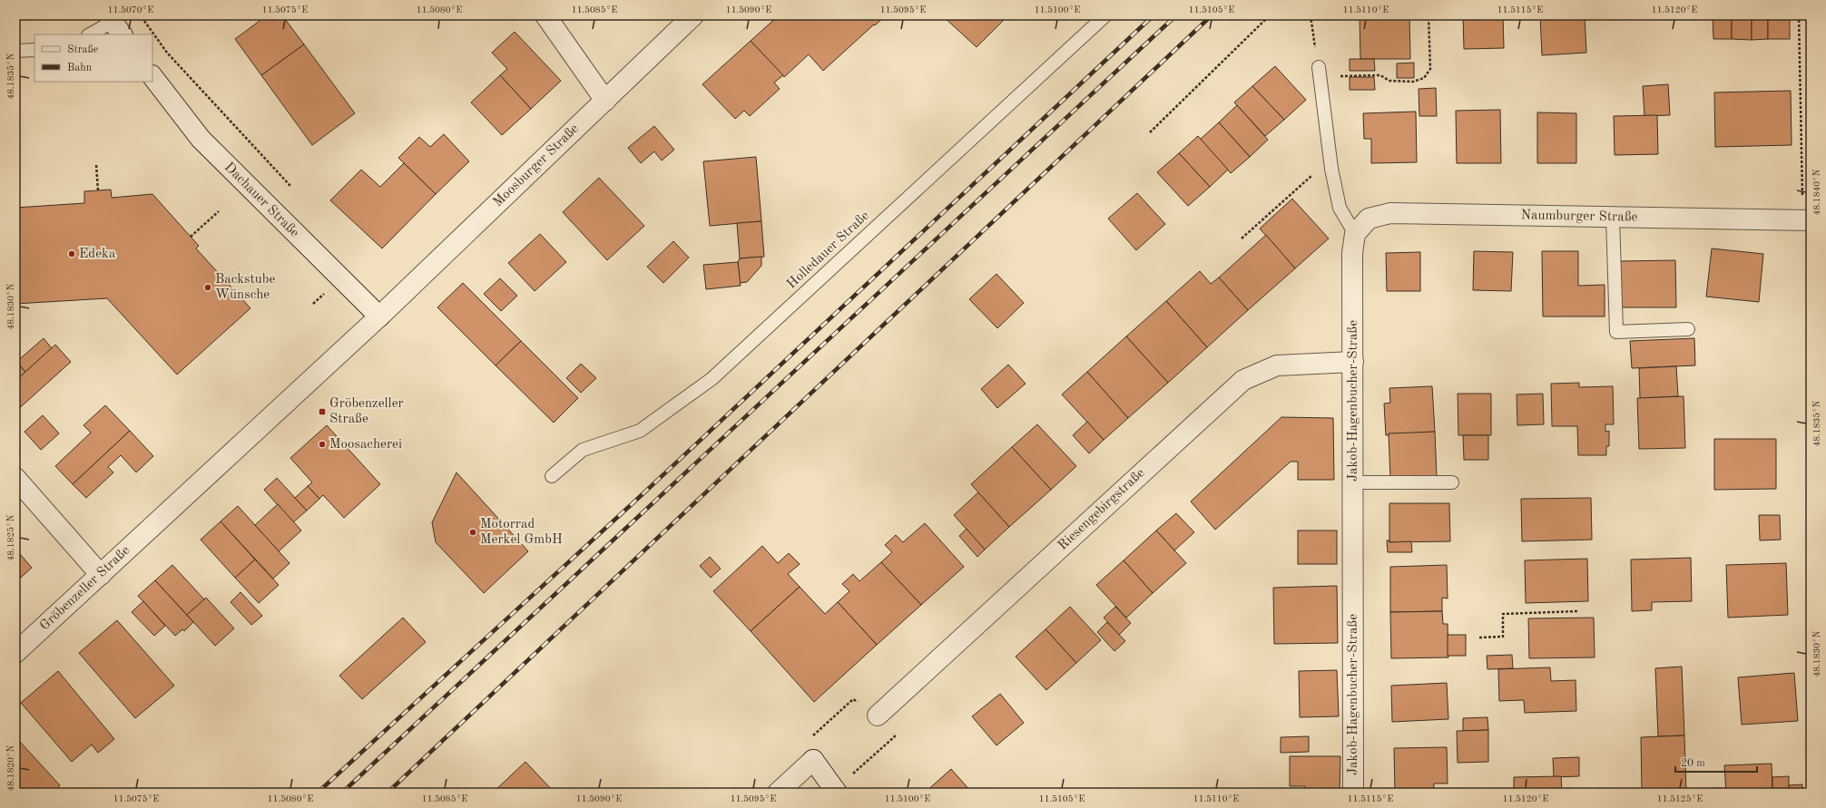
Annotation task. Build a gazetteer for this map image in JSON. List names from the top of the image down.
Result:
{
  "streets": {
    "street": [
      "Moosburger Straße",
      "Dachauer Straße",
      "Naumburger Straße",
      "Jakob-Hagenbucher-Straße",
      "Riesengebirgstraße",
      "Gröbenzeller Straße"
    ],
    "lane": ["Holledauer Straße"]
  },
  "crossings": [
    ["Moosburger Straße", "Dachauer Straße"],
    ["Moosburger Straße", "Gröbenzeller Straße"],
    ["Dachauer Straße", "Gröbenzeller Straße"],
    ["Naumburger Straße", "Jakob-Hagenbucher-Straße"],
    ["Jakob-Hagenbucher-Straße", "Riesengebirgstraße"]
  ],
  "places": {
    "other": [
      "Edeka",
      "Backstube Wünsche",
      "Moosacherei",
      "Motorrad Merkel GmbH"
    ],
    "transit": ["Gröbenzeller Straße"]
  },
  "legend": ["Straße", "Bahn"],
  "scale_bar": "20 m",
  "coordinates": [
    "11.5070°E",
    "11.5075°E",
    "11.5080°E",
    "11.5085°E",
    "11.5090°E",
    "11.5095°E",
    "11.5100°E",
    "11.5105°E",
    "11.5110°E",
    "11.5115°E",
    "11.5120°E",
    "48.1835°N",
    "48.1840°N",
    "48.1830°N",
    "48.1825°N",
    "48.1820°N",
    "11.5125°E"
  ]
}
